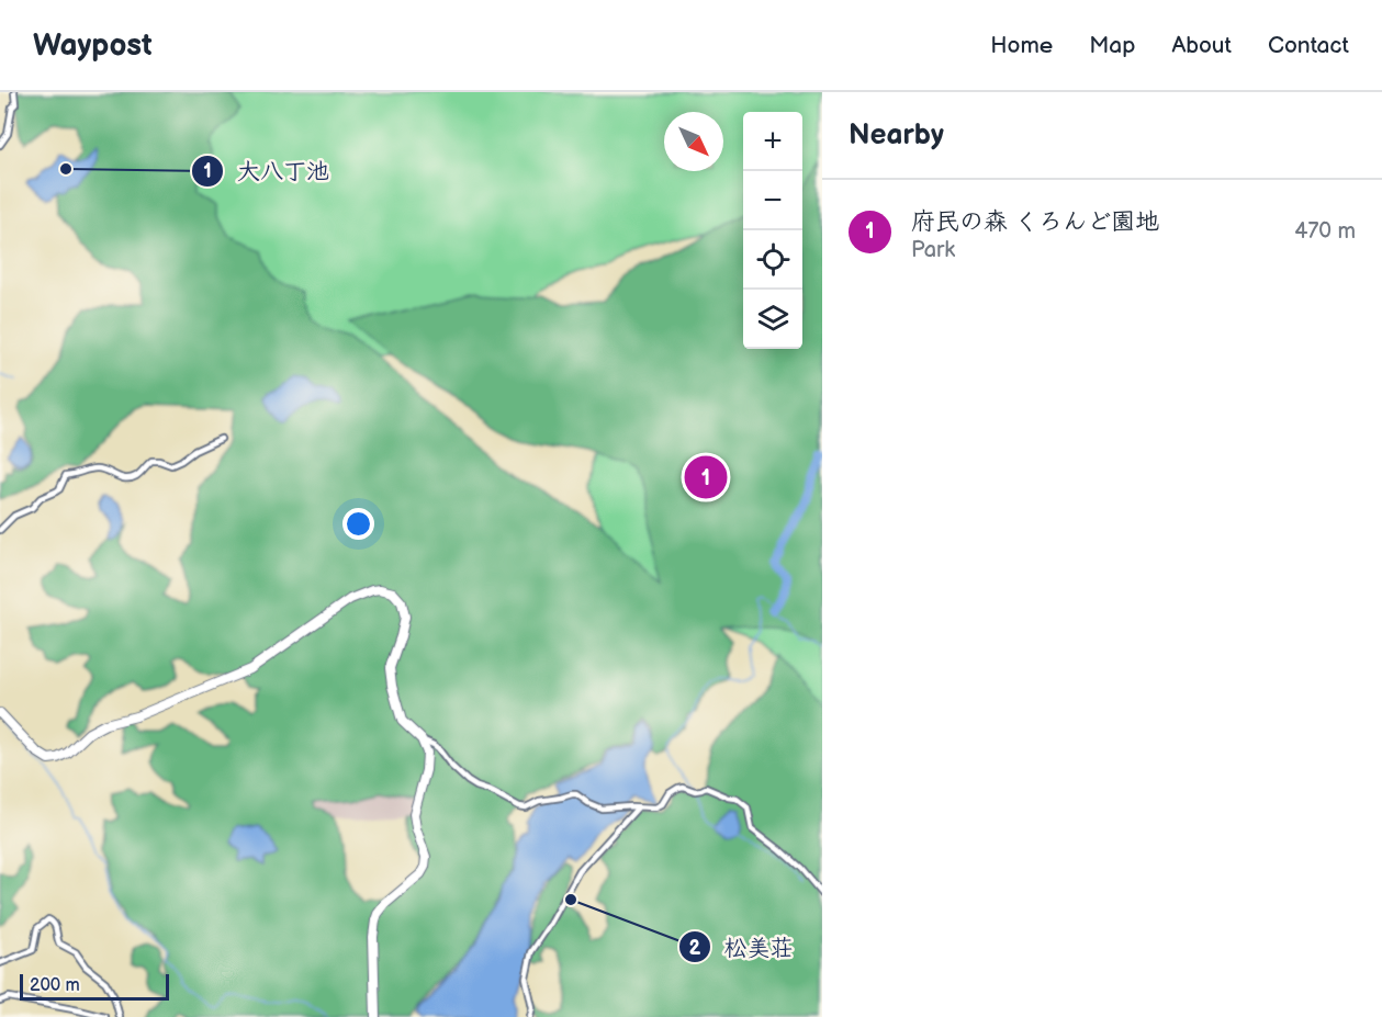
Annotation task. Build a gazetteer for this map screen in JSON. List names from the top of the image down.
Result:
{
  "places": ["大八丁池", "松美荘"],
  "scale_bar": "200 m",
  "north": "bottom right",
  "page": {
    "header": "Waypost",
    "nav": [
      "Home",
      "Map",
      "About",
      "Contact"
    ],
    "heading": "Nearby",
    "map_buttons": ["+", "−"],
    "list": [
      {
        "mark": "1",
        "name": "府民の森 くろんど園地",
        "note": "Park",
        "value": "470 m"
      }
    ],
    "pins": "1",
    "scale": "200 m"
  }
}
